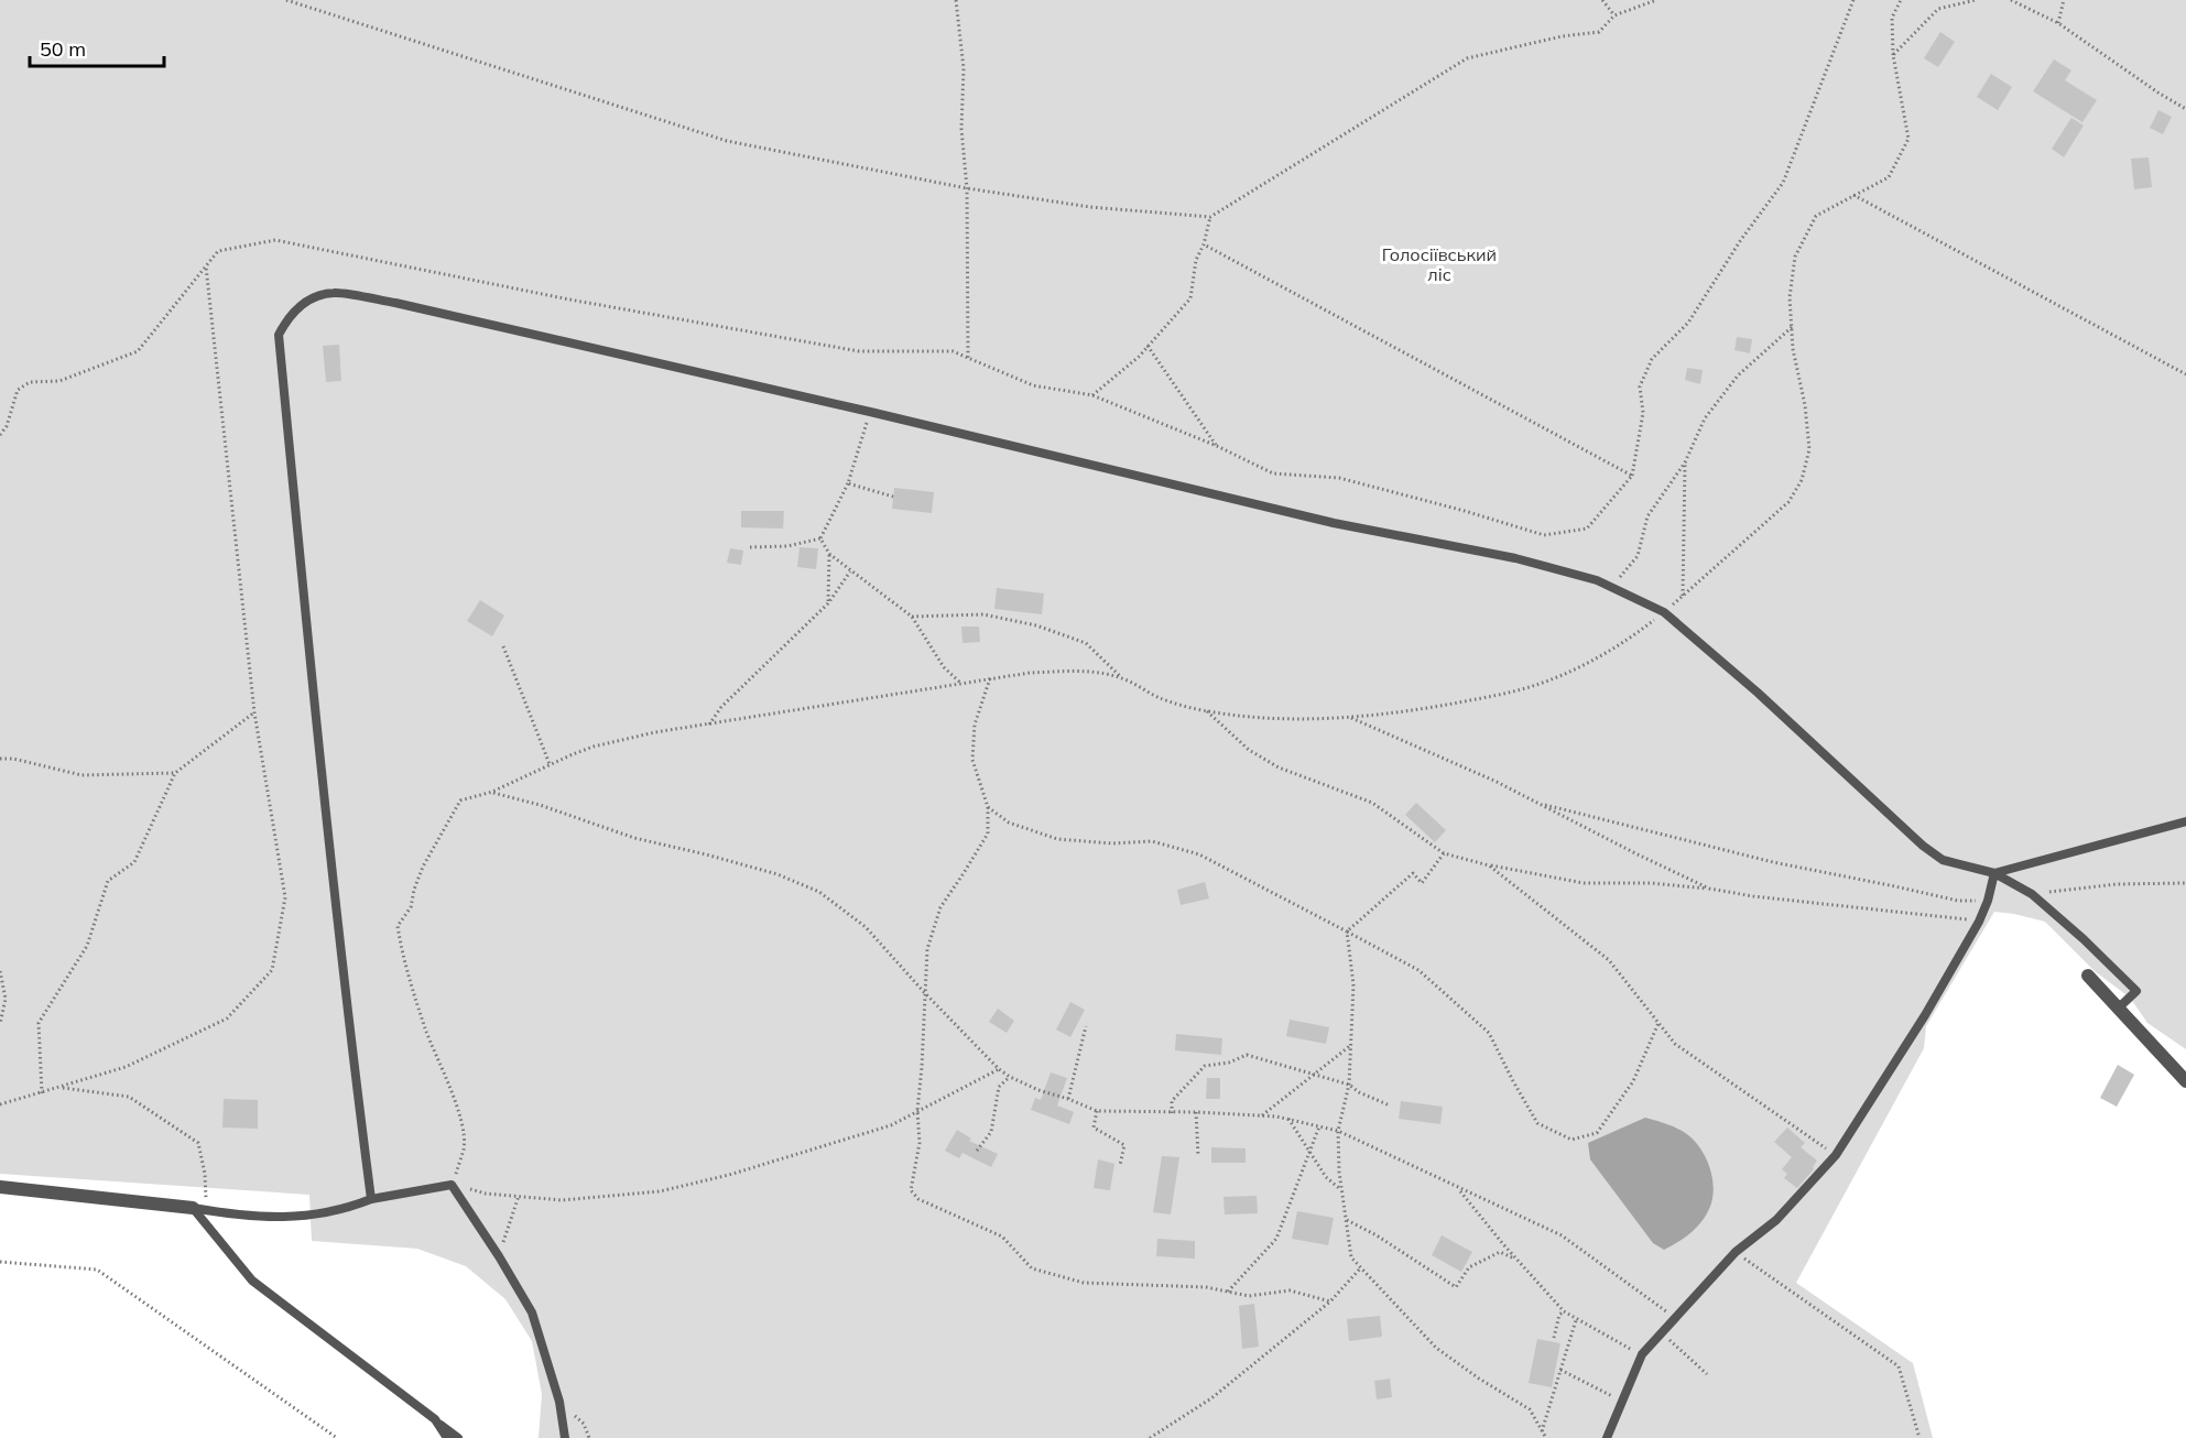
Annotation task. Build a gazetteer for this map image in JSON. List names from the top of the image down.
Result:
{
  "parks": ["Голосіївський ліс"],
  "scale_bar": "50 m"
}
